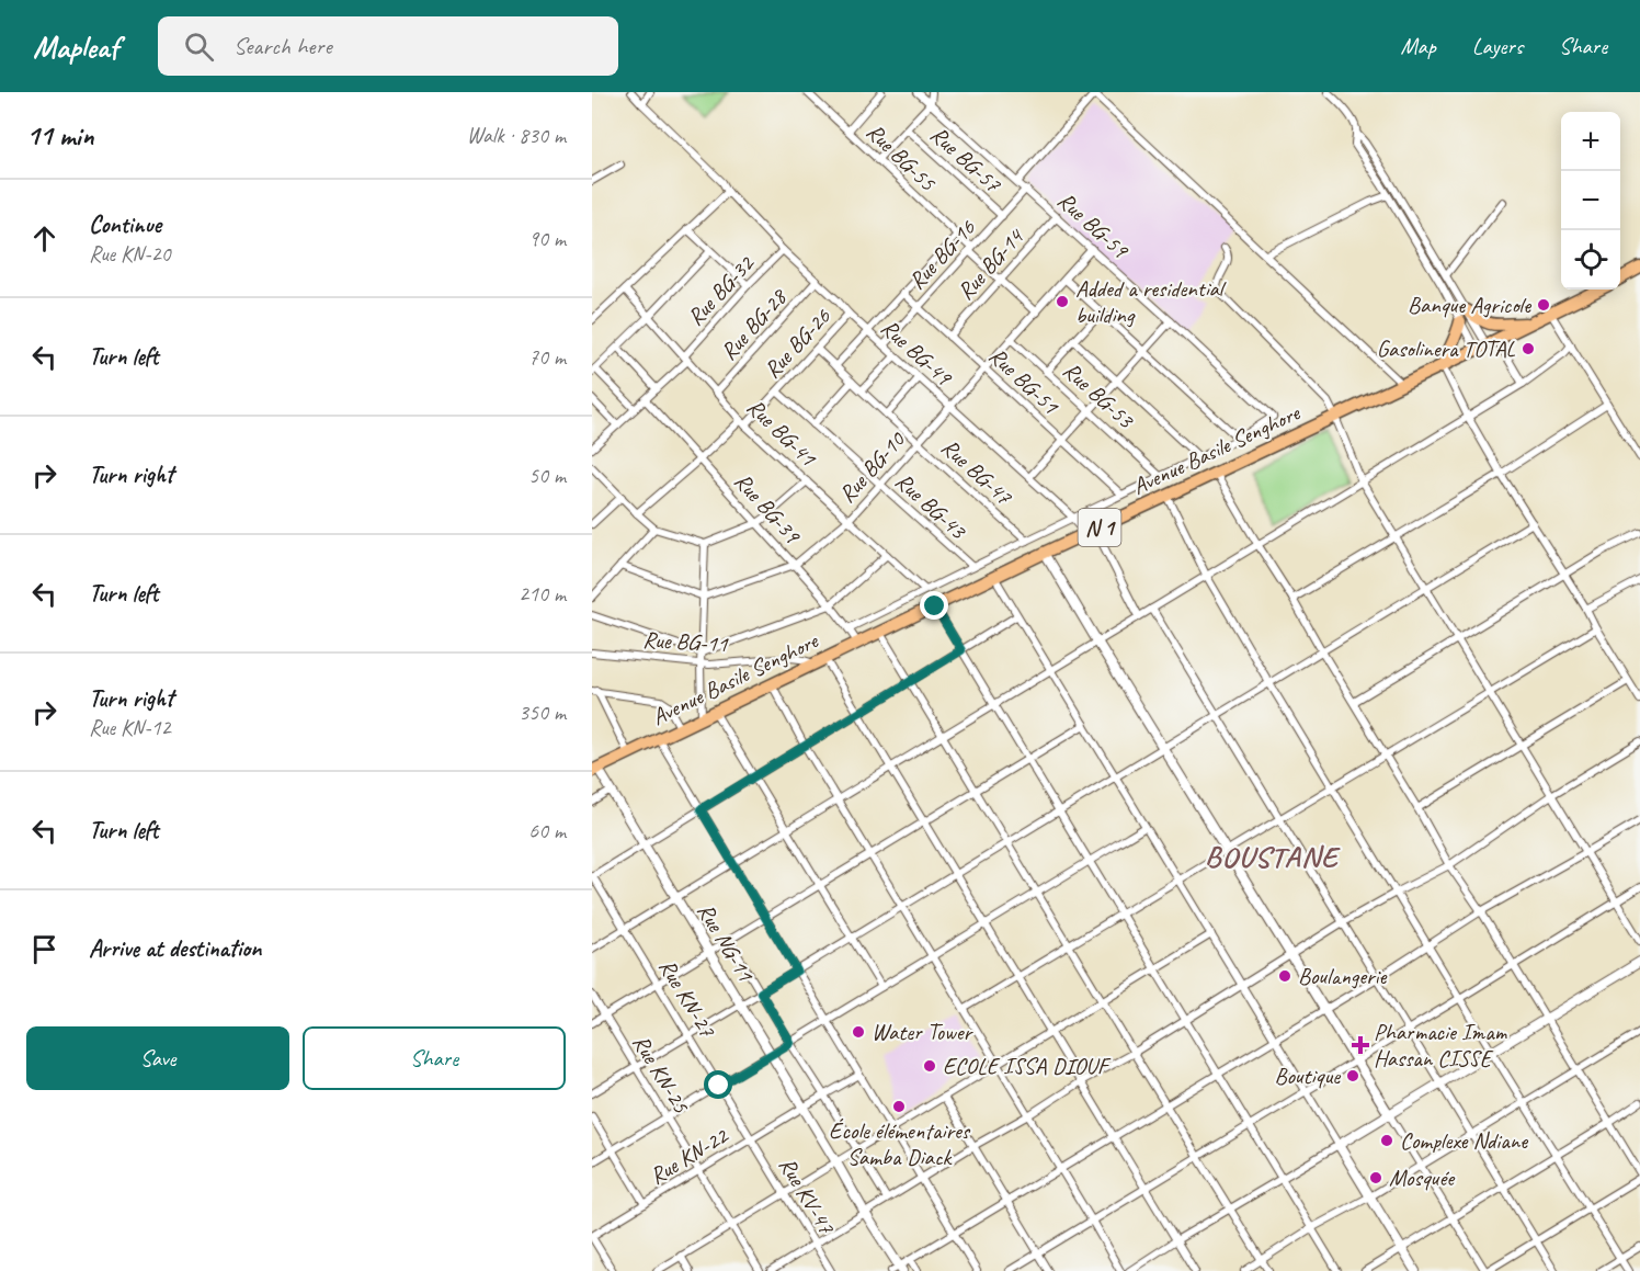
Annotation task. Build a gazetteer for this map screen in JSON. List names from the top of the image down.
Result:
{
  "streets": {
    "highway": ["Avenue Basile Senghore", "N 1"],
    "street": [
      "Rue BG-55",
      "Rue BG-57",
      "Rue BG-59",
      "Rue BG-16",
      "Rue BG-14",
      "Rue BG-32",
      "Rue BG-28",
      "Rue BG-26",
      "Rue BG-49",
      "Rue BG-51",
      "Rue BG-53",
      "Rue BG-41",
      "Rue BG-10",
      "Rue BG-47",
      "Rue BG-43",
      "Rue BG-39",
      "Rue BG-11",
      "Rue NG-11",
      "Rue KN-27",
      "Rue KN-25",
      "Rue KN-22",
      "Rue KV-47"
    ]
  },
  "crossings": [
    ["Rue BG-55", "Rue BG-16"],
    ["Rue BG-55", "Rue BG-14"],
    ["Rue BG-55", "Rue BG-10"],
    ["Rue BG-57", "Rue BG-16"],
    ["Rue BG-59", "Rue BG-16"],
    ["Rue BG-59", "Rue BG-14"],
    ["Rue BG-59", "Rue BG-10"],
    ["Rue BG-16", "Rue BG-49"],
    ["Rue BG-16", "Rue BG-51"],
    ["Rue BG-14", "Rue BG-51"],
    ["Rue BG-32", "Rue BG-49"],
    ["Rue BG-32", "Rue BG-41"],
    ["Rue BG-32", "Rue BG-39"],
    ["Rue BG-28", "Rue BG-49"],
    ["Rue BG-28", "Rue BG-41"],
    ["Rue BG-26", "Rue BG-49"],
    ["Rue BG-26", "Rue BG-41"],
    ["Rue BG-26", "Rue BG-47"],
    ["Rue BG-26", "Rue BG-43"],
    ["Rue BG-26", "Rue BG-39"],
    ["Rue BG-49", "Avenue Basile Senghore"],
    ["Rue BG-49", "Rue BG-10"],
    ["Rue BG-51", "Rue BG-10"],
    ["Rue BG-53", "Rue BG-10"],
    ["Rue BG-41", "Rue BG-10"],
    ["Avenue Basile Senghore", "Rue BG-39"],
    ["Avenue Basile Senghore", "Rue BG-11"],
    ["Avenue Basile Senghore", "Rue NG-11"],
    ["Rue BG-10", "Rue BG-47"],
    ["Rue BG-10", "Rue BG-43"],
    ["Rue BG-10", "Rue BG-39"],
    ["Rue NG-11", "Rue KN-22"],
    ["Rue KN-27", "Rue KN-22"],
    ["Rue KN-27", "Rue KV-47"],
    ["Rue KN-25", "Rue KN-22"],
    ["Rue KN-22", "Rue KV-47"]
  ],
  "districts": ["BOUSTANE"],
  "places": {
    "other": [
      "Added a residential building",
      "Banque Agricole",
      "Gasolinera TOTAL",
      "Boulangerie",
      "Water Tower",
      "ECOLE ISSA DIOUF",
      "Boutique",
      "École élémentaires Samba Diack",
      "Complexe Ndiane",
      "Mosquée"
    ],
    "health": ["Pharmacie Imam Hassan CISSE"]
  },
  "page": {
    "header": "Mapleaf",
    "search": "Search here",
    "nav": ["Map", "Layers", "Share"],
    "heading": ["11 min", "Walk · 830 m"],
    "map_buttons": ["+", "−"],
    "list": [
      ["Continue", "Rue KN-20", "90 m"],
      ["Turn left", "70 m"],
      ["Turn right", "50 m"],
      ["Turn left", "210 m"],
      ["Turn right", "Rue KN-12", "350 m"],
      ["Turn left", "60 m"],
      "Arrive at destination"
    ],
    "buttons": ["Save", "Share"]
  }
}
